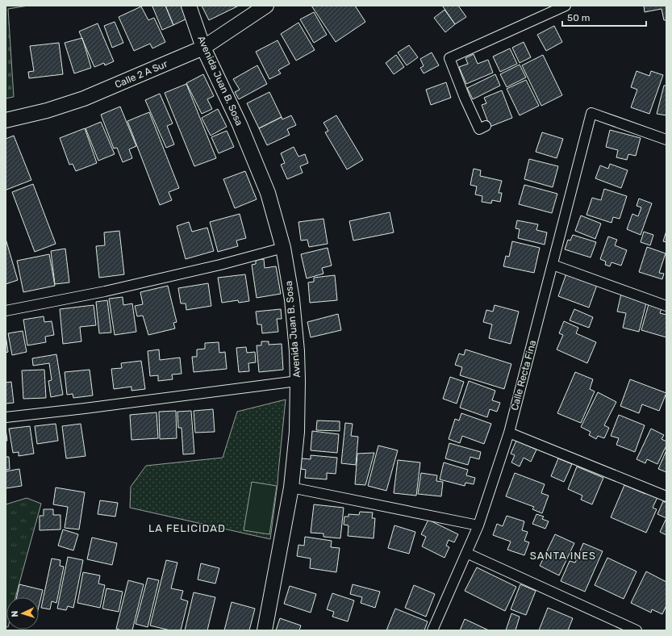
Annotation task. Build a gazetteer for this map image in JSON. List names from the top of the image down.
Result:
{
  "streets": {
    "street": ["Calle 2 A Sur", "Avenida Juan B. Sosa", "Calle Recta Fina"]
  },
  "crossings": [
    ["Calle 2 A Sur", "Avenida Juan B. Sosa"]
  ],
  "districts": ["LA FELICIDAD", "SANTA INES"],
  "scale_bar": "50 m",
  "north": "left"
}
